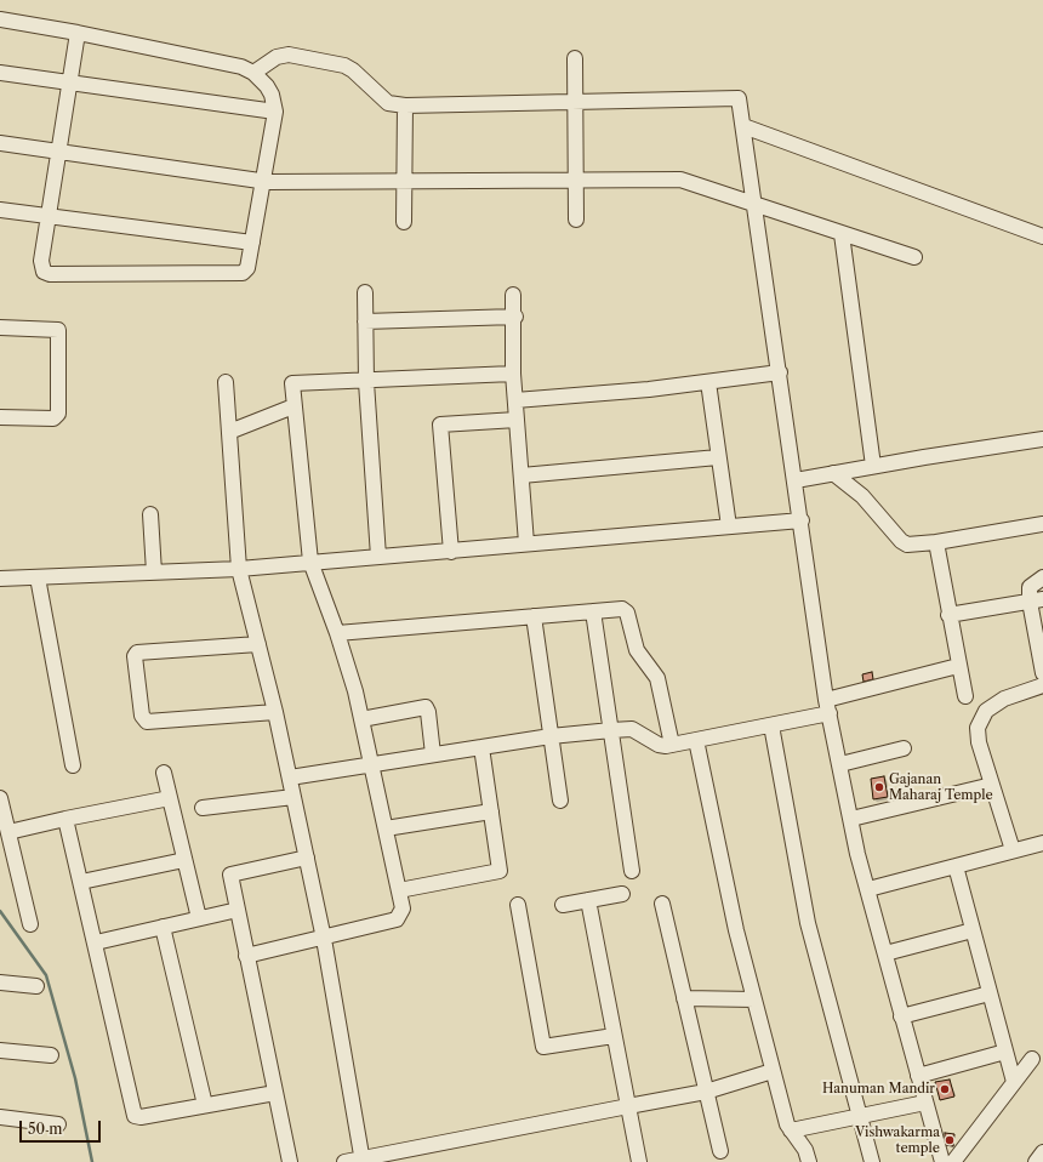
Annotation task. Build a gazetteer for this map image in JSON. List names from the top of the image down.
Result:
{
  "places": ["Gajanan Maharaj Temple", "Hanuman Mandir", "Vishwakarma temple"],
  "scale_bar": "50 m"
}
